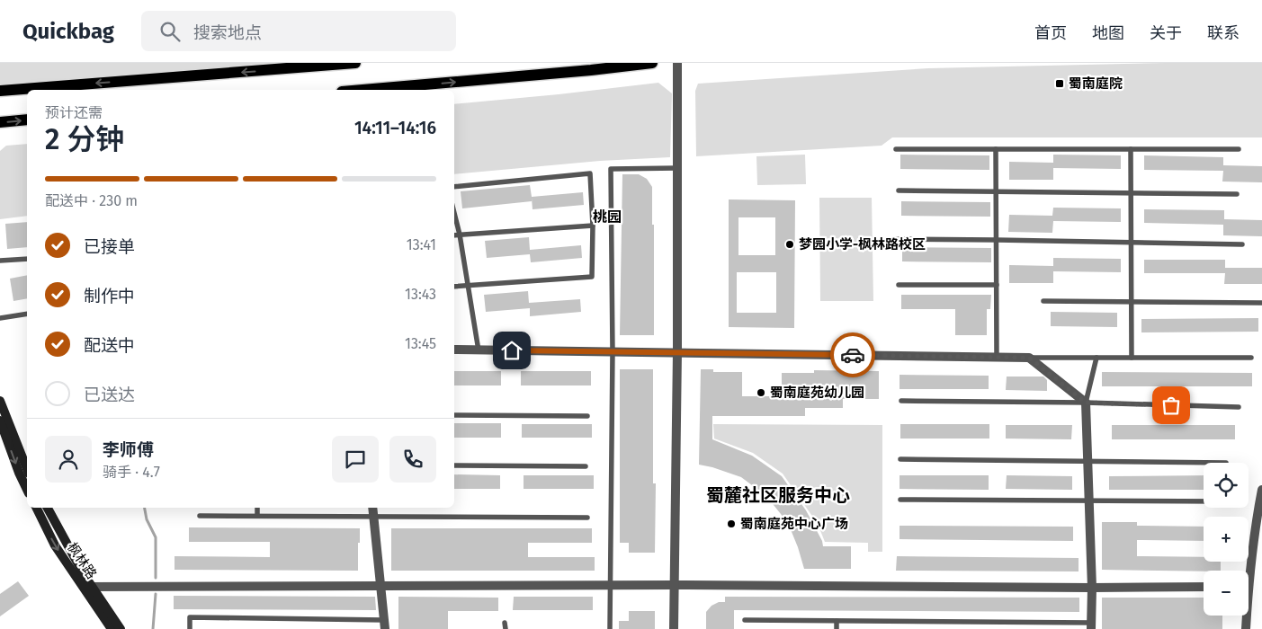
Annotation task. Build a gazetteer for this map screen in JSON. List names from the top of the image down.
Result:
{
  "streets": {
    "main road": ["枫林路"]
  },
  "districts": ["桃园", "蜀麓社区服务中心"],
  "places": {
    "transit": ["蜀南庭院"],
    "other": ["梦园小学-枫林路校区", "蜀南庭苑幼儿园", "蜀南庭苑中心广场"]
  },
  "page": {
    "header": "Quickbag",
    "search": "搜索地点",
    "nav": [
      "首页",
      "地图",
      "关于",
      "联系"
    ],
    "heading": ["2 分钟", "预计还需", "14:11–14:16"],
    "panel": ["李师傅", "骑手 · 4.7"],
    "bar": "配送中 · 230 m",
    "list": [
      ["已接单", "13:41"],
      ["制作中", "13:43"],
      ["配送中", "13:45"],
      "已送达"
    ],
    "map_buttons": ["+", "−"]
  }
}
